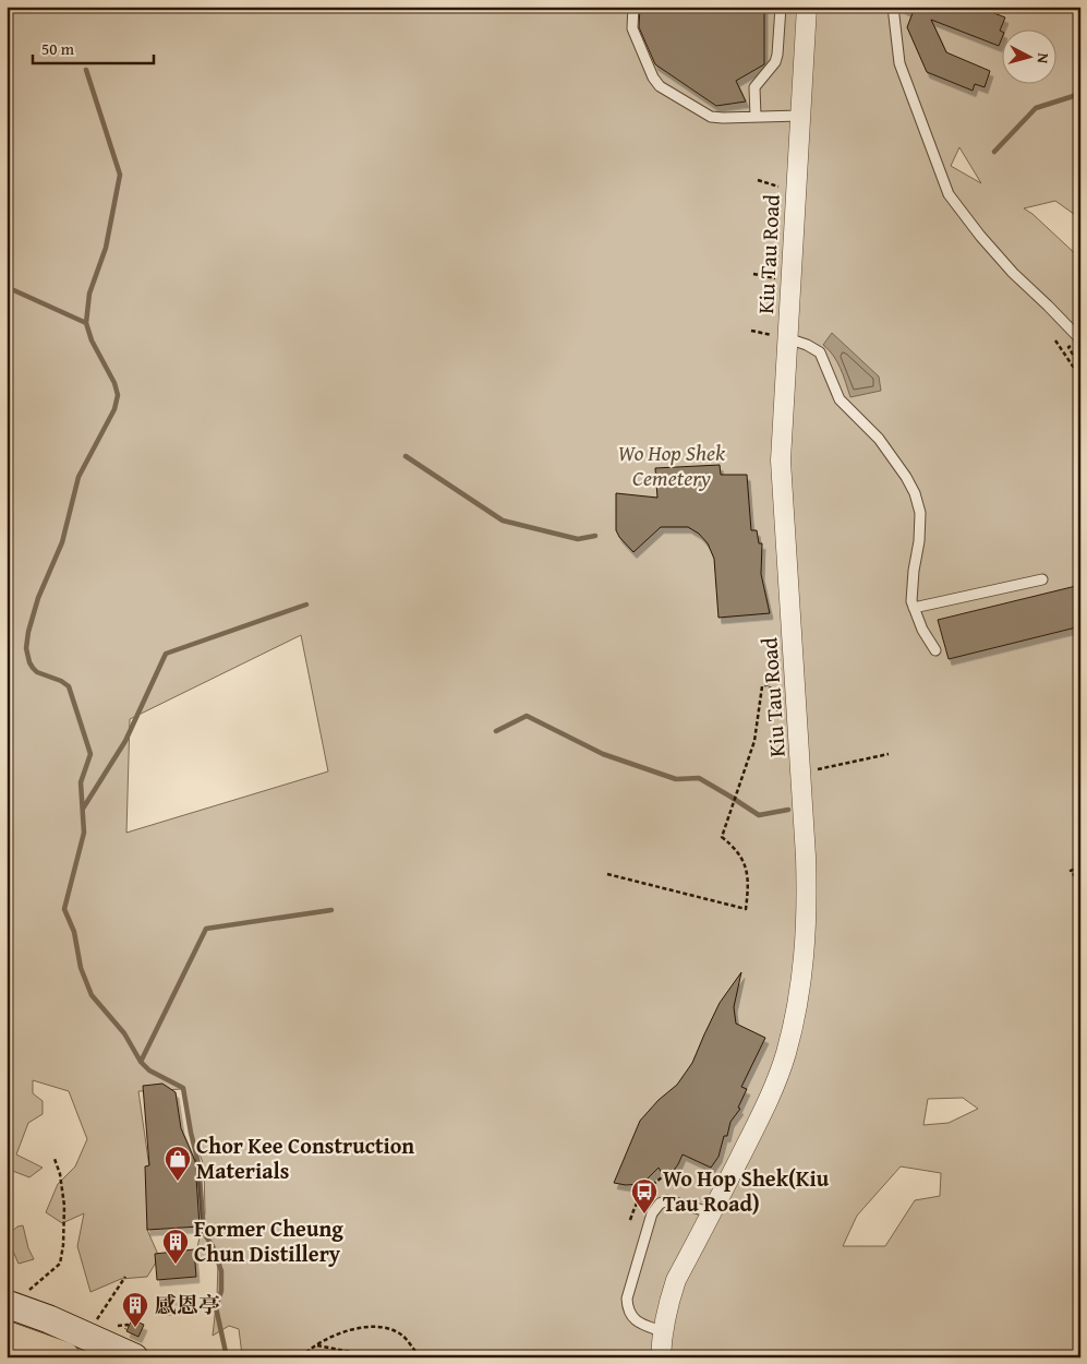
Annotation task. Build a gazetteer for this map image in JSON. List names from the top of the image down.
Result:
{
  "streets": {
    "street": ["Kiu Tau Road"]
  },
  "parks": ["Wo Hop Shek Cemetery"],
  "places": {
    "shop": ["Chor Kee Construction Materials"],
    "bus stop": ["Wo Hop Shek(Kiu Tau Road)"],
    "building": ["Former Cheung Chun Distillery", "感恩亭"]
  },
  "scale_bar": "50 m",
  "north": "right"
}
